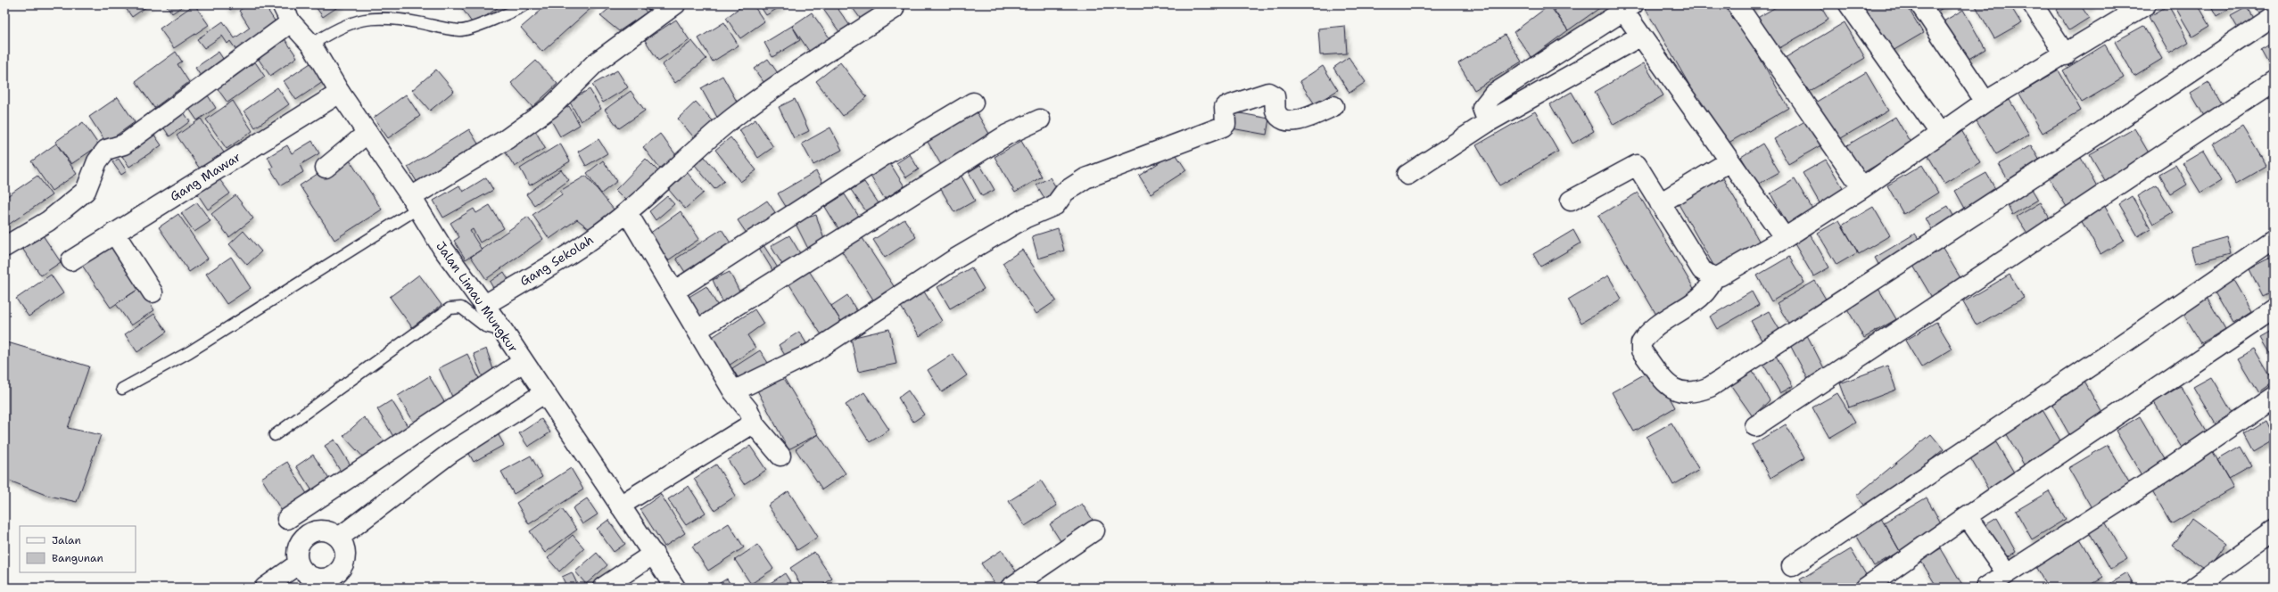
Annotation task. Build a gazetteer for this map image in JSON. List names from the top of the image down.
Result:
{
  "streets": {
    "street": ["Gang Mawar", "Gang Sekolah", "Jalan Limau Mungkur"]
  },
  "crossings": [
    ["Gang Mawar", "Jalan Limau Mungkur"],
    ["Gang Sekolah", "Jalan Limau Mungkur"]
  ],
  "legend": ["Jalan", "Bangunan"]
}
